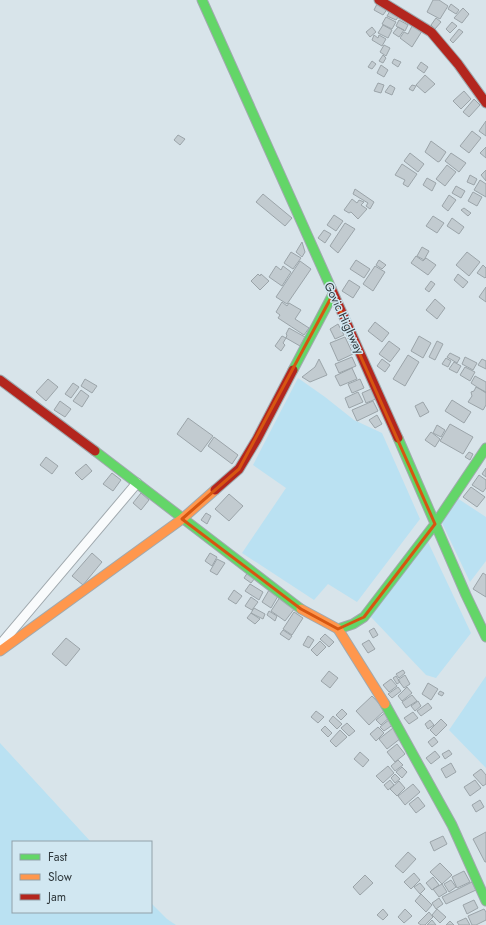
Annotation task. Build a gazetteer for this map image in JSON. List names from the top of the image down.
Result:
{
  "streets": {
    "street": ["Govic Highway"]
  },
  "legend": ["Fast", "Slow", "Jam"]
}
